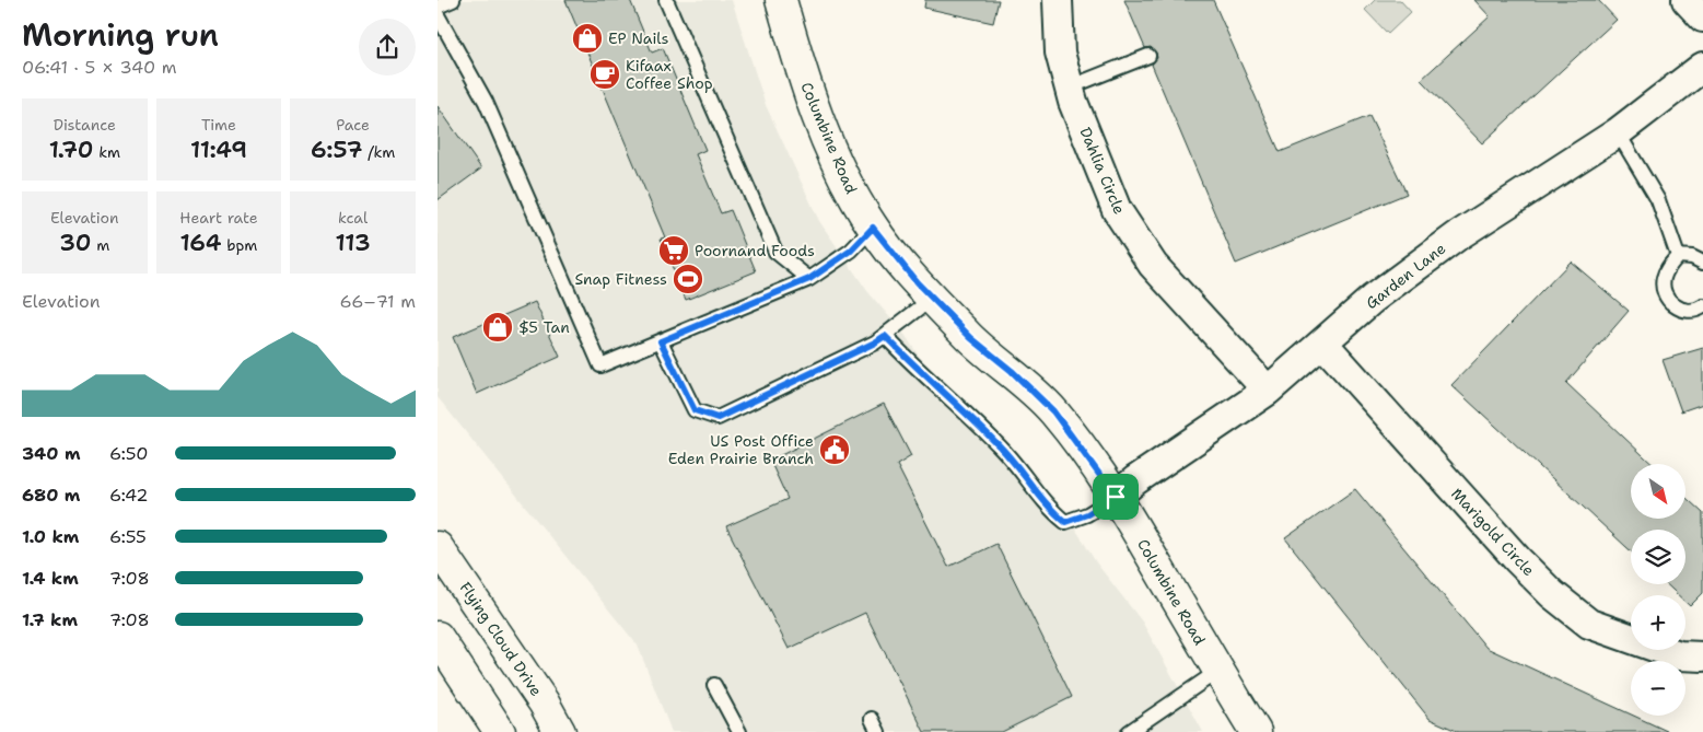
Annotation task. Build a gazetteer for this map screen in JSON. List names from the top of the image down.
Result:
{
  "streets": {
    "street": [
      "Columbine Road",
      "Dahlia Circle",
      "Garden Lane",
      "Marigold Circle",
      "Flying Cloud Drive"
    ]
  },
  "crossings": [
    ["Columbine Road", "Garden Lane"],
    ["Dahlia Circle", "Garden Lane"],
    ["Garden Lane", "Marigold Circle"]
  ],
  "places": {
    "shop": ["EP Nails", "$5 Tan"],
    "cafe": ["Kifaax Coffee Shop"],
    "supermarket": ["Poornand Foods"],
    "sports": ["Snap Fitness"],
    "public building": ["US Post Office Eden Prairie Branch"]
  },
  "north": "bottom right",
  "page": {
    "heading": ["Morning run", "06:41 · 5 × 340 m"],
    "stats": [
      ["Distance", "1.70 km"],
      ["Time", "11:49"],
      ["Pace", "6:57 /km"],
      ["Elevation", "30 m"],
      ["Heart rate", "164 bpm"],
      ["kcal", "113"]
    ],
    "chart": ["Elevation", "66–71 m"],
    "list": [
      {
        "name": "340 m",
        "note": "6:50"
      },
      {
        "name": "680 m",
        "note": "6:42"
      },
      {
        "name": "1.0 km",
        "note": "6:55"
      },
      {
        "name": "1.4 km",
        "note": "7:08"
      },
      {
        "name": "1.7 km",
        "note": "7:08"
      }
    ],
    "map_buttons": ["+", "−"]
  }
}
